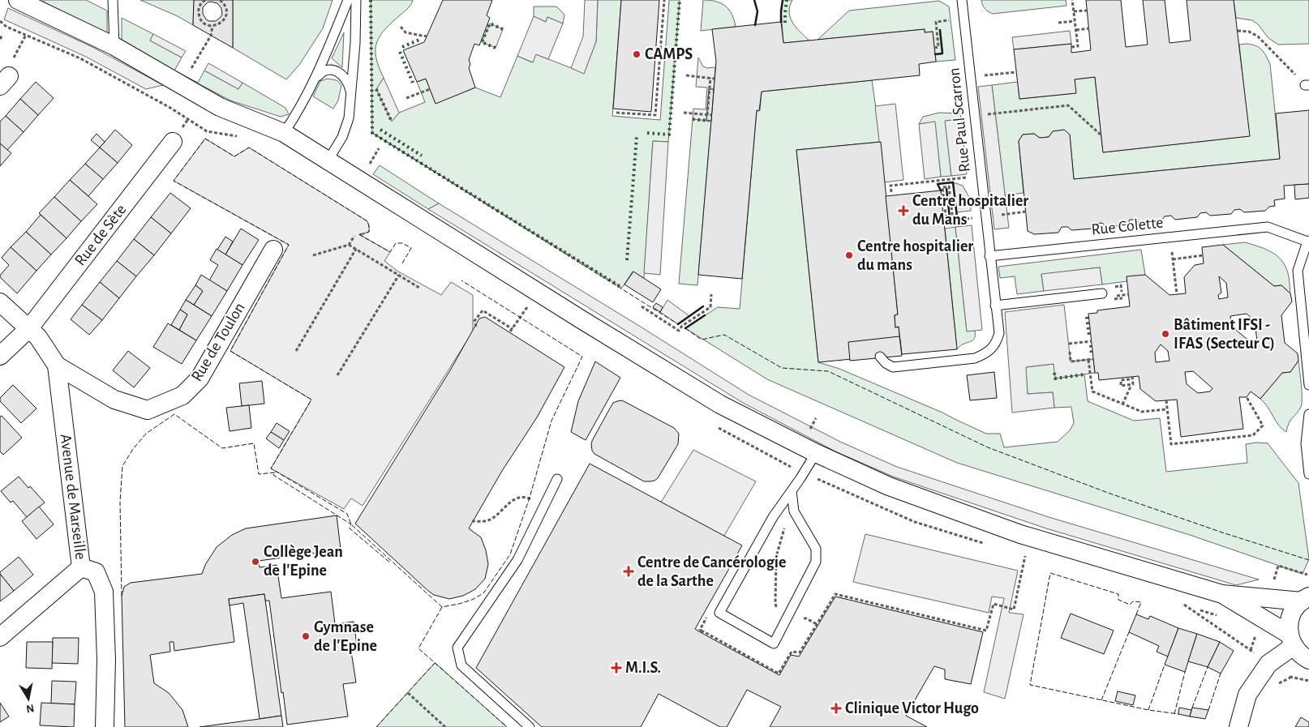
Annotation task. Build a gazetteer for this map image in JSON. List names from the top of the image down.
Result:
{
  "streets": {
    "street": ["Rue de Sète", "Rue de Toulon", "Avenue de Marseille"],
    "lane": ["Rue Paul Scarron", "Rue Colette"]
  },
  "crossings": [
    ["Rue Paul Scarron", "Rue Colette"],
    ["Rue de Sète", "Avenue de Marseille"],
    ["Rue de Toulon", "Avenue de Marseille"]
  ],
  "places": {
    "other": [
      "CAMPS",
      "Centre hospitalier du mans",
      "Bâtiment IFSI - IFAS (Secteur C)",
      "Collège Jean de l'Epine",
      "Gymnase de l'Epine"
    ],
    "health": [
      "Centre hospitalier du Mans",
      "Centre de Cancérologie de la Sarthe",
      "M.I.S.",
      "Clinique Victor Hugo"
    ]
  },
  "north": "bottom"
}
